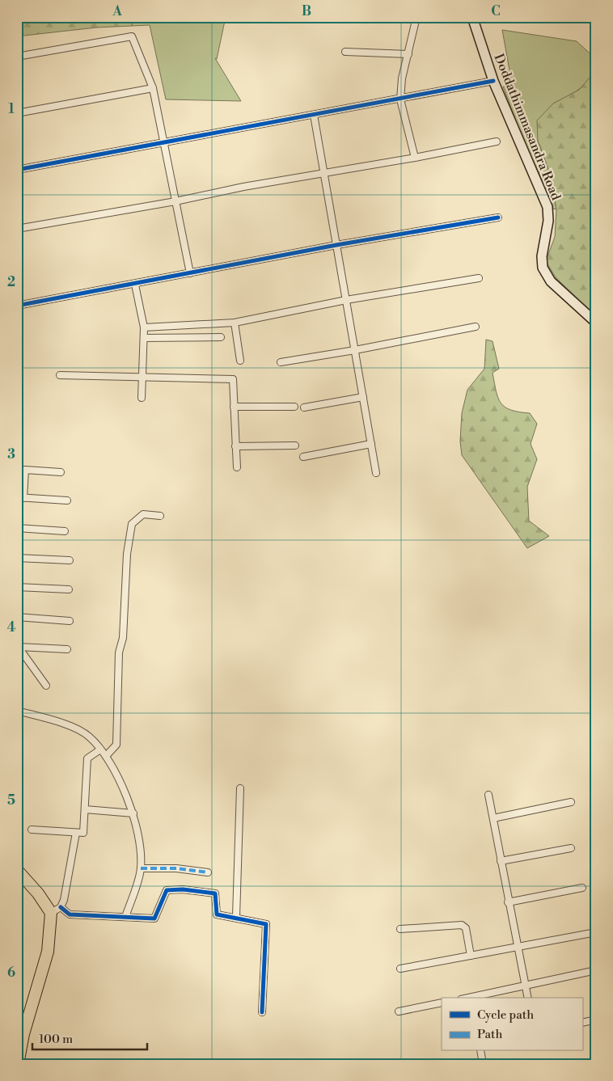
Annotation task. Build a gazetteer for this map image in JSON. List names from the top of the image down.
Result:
{
  "streets": {
    "street": ["Doddathimmasandra Road"]
  },
  "legend": ["Cycle path", "Path"],
  "scale_bar": "100 m",
  "grid": {
    "columns": ["A", "B", "C"],
    "rows": [
      "1",
      "2",
      "3",
      "4",
      "5",
      "6"
    ]
  }
}
